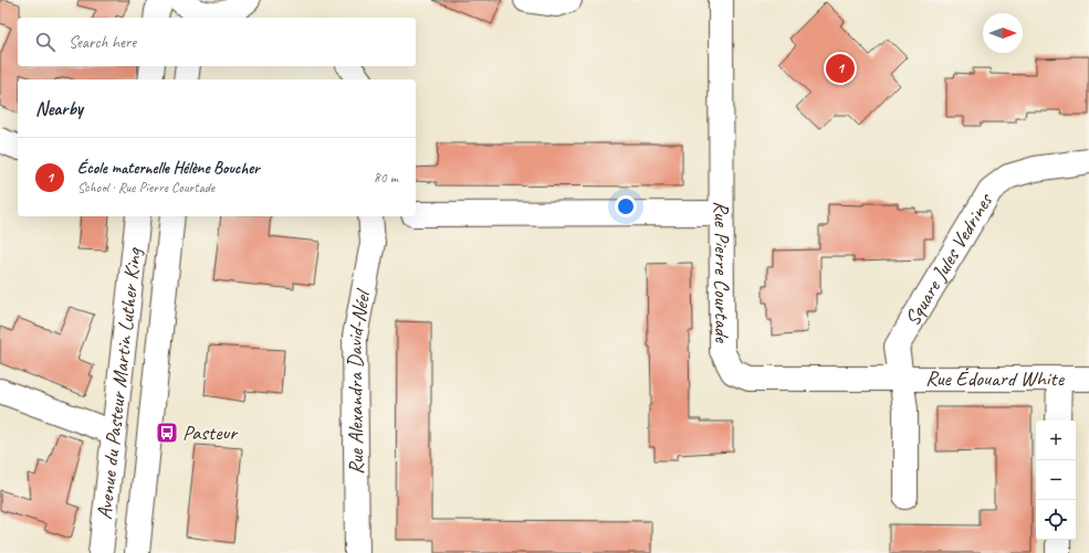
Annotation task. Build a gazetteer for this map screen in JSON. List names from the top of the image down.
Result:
{
  "streets": {
    "street": [
      "Square Jules Vedrines",
      "Rue Pierre Courtade",
      "Rue Édouard White",
      "Rue Alexandra David-Néel",
      "Avenue du Pasteur Martin Luther King"
    ]
  },
  "crossings": [
    ["Square Jules Vedrines", "Rue Pierre Courtade"],
    ["Square Jules Vedrines", "Rue Édouard White"],
    ["Rue Pierre Courtade", "Rue Édouard White"]
  ],
  "places": {
    "bus stop": ["Pasteur"]
  },
  "north": "right",
  "page": {
    "search": "Search here",
    "pins": "1",
    "heading": "Nearby",
    "list": [
      {
        "mark": "1",
        "name": "École maternelle Hélène Boucher",
        "note": "School · Rue Pierre Courtade",
        "value": "80 m"
      }
    ],
    "map_buttons": ["+", "−"]
  }
}
